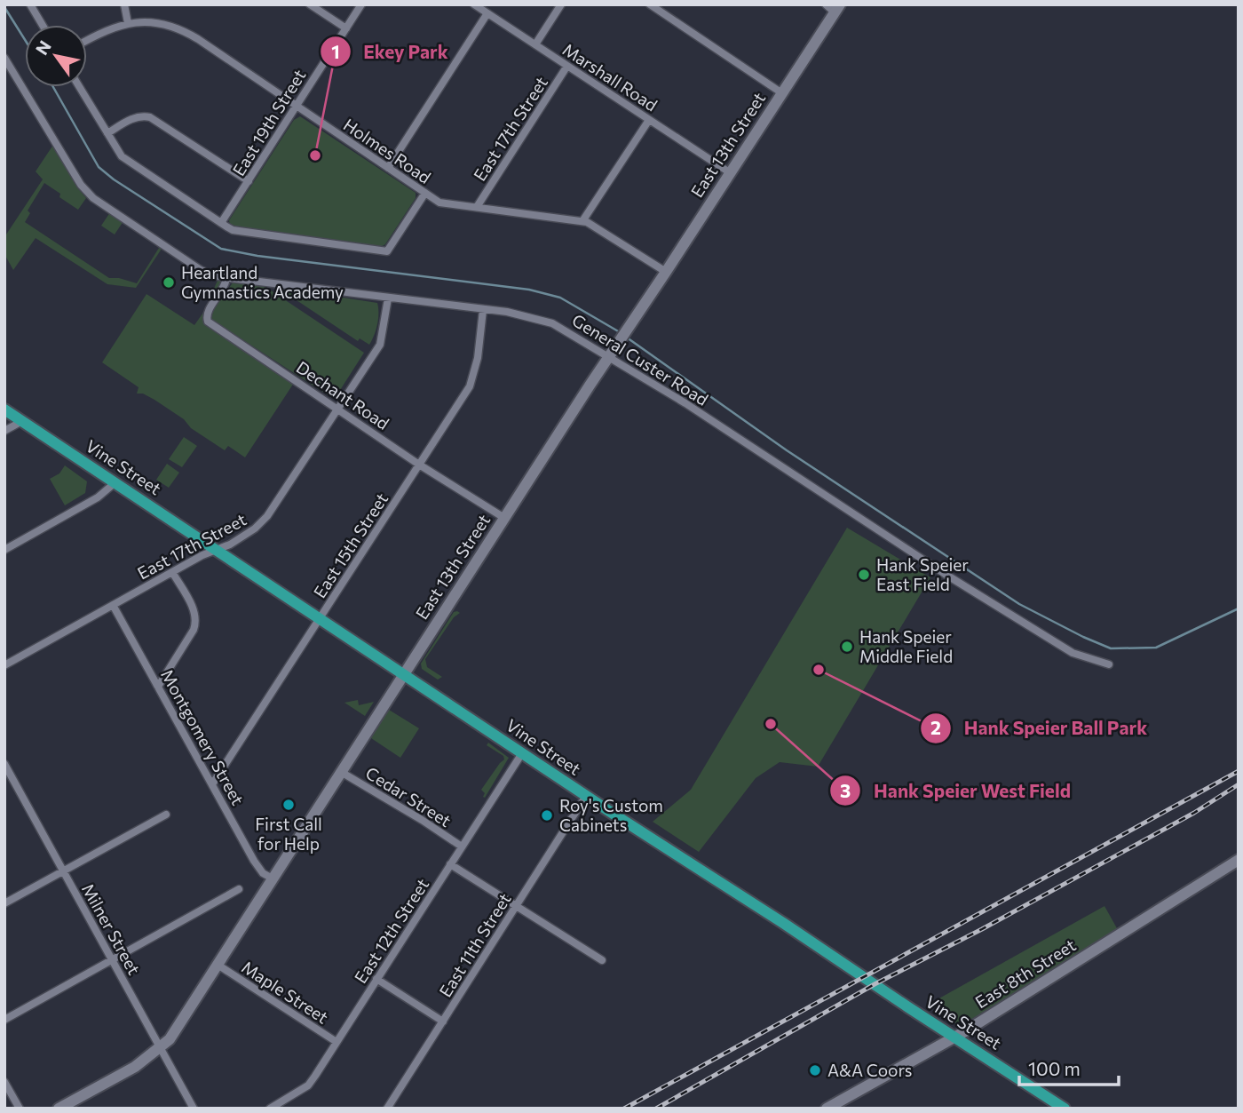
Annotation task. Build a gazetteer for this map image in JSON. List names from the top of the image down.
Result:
{
  "streets": {
    "main road": ["Vine Street"],
    "street": [
      "Marshall Road",
      "East 19th Street",
      "East 17th Street",
      "East 13th Street",
      "Holmes Road",
      "General Custer Road",
      "Dechant Road",
      "East 15th Street",
      "Montgomery Street",
      "Cedar Street",
      "Milner Street",
      "East 12th Street",
      "East 11th Street",
      "East 8th Street",
      "Maple Street"
    ]
  },
  "crossings": [
    ["Marshall Road", "East 17th Street"],
    ["Marshall Road", "East 13th Street"],
    ["East 19th Street", "Holmes Road"],
    ["East 17th Street", "Holmes Road"],
    ["East 17th Street", "General Custer Road"],
    ["East 17th Street", "Dechant Road"],
    ["East 17th Street", "Vine Street"],
    ["East 17th Street", "Montgomery Street"],
    ["East 13th Street", "Holmes Road"],
    ["East 13th Street", "General Custer Road"],
    ["East 13th Street", "Dechant Road"],
    ["East 13th Street", "Vine Street"],
    ["East 13th Street", "Montgomery Street"],
    ["East 13th Street", "Cedar Street"],
    ["East 13th Street", "Milner Street"],
    ["East 13th Street", "Maple Street"],
    ["General Custer Road", "Dechant Road"],
    ["General Custer Road", "East 15th Street"],
    ["Dechant Road", "East 15th Street"],
    ["Vine Street", "East 15th Street"],
    ["Vine Street", "East 12th Street"],
    ["Vine Street", "East 11th Street"],
    ["Vine Street", "East 8th Street"],
    ["East 15th Street", "Montgomery Street"],
    ["Cedar Street", "East 12th Street"],
    ["East 12th Street", "Maple Street"]
  ],
  "places": [
    "Ekey Park",
    "Heartland Gymnastics Academy",
    "Hank Speier East Field",
    "Hank Speier Middle Field",
    "Hank Speier Ball Park",
    "Hank Speier West Field",
    "First Call for Help",
    "Roy's Custom Cabinets",
    "A&A Coors"
  ],
  "scale_bar": "100 m",
  "north": "top left"
}
